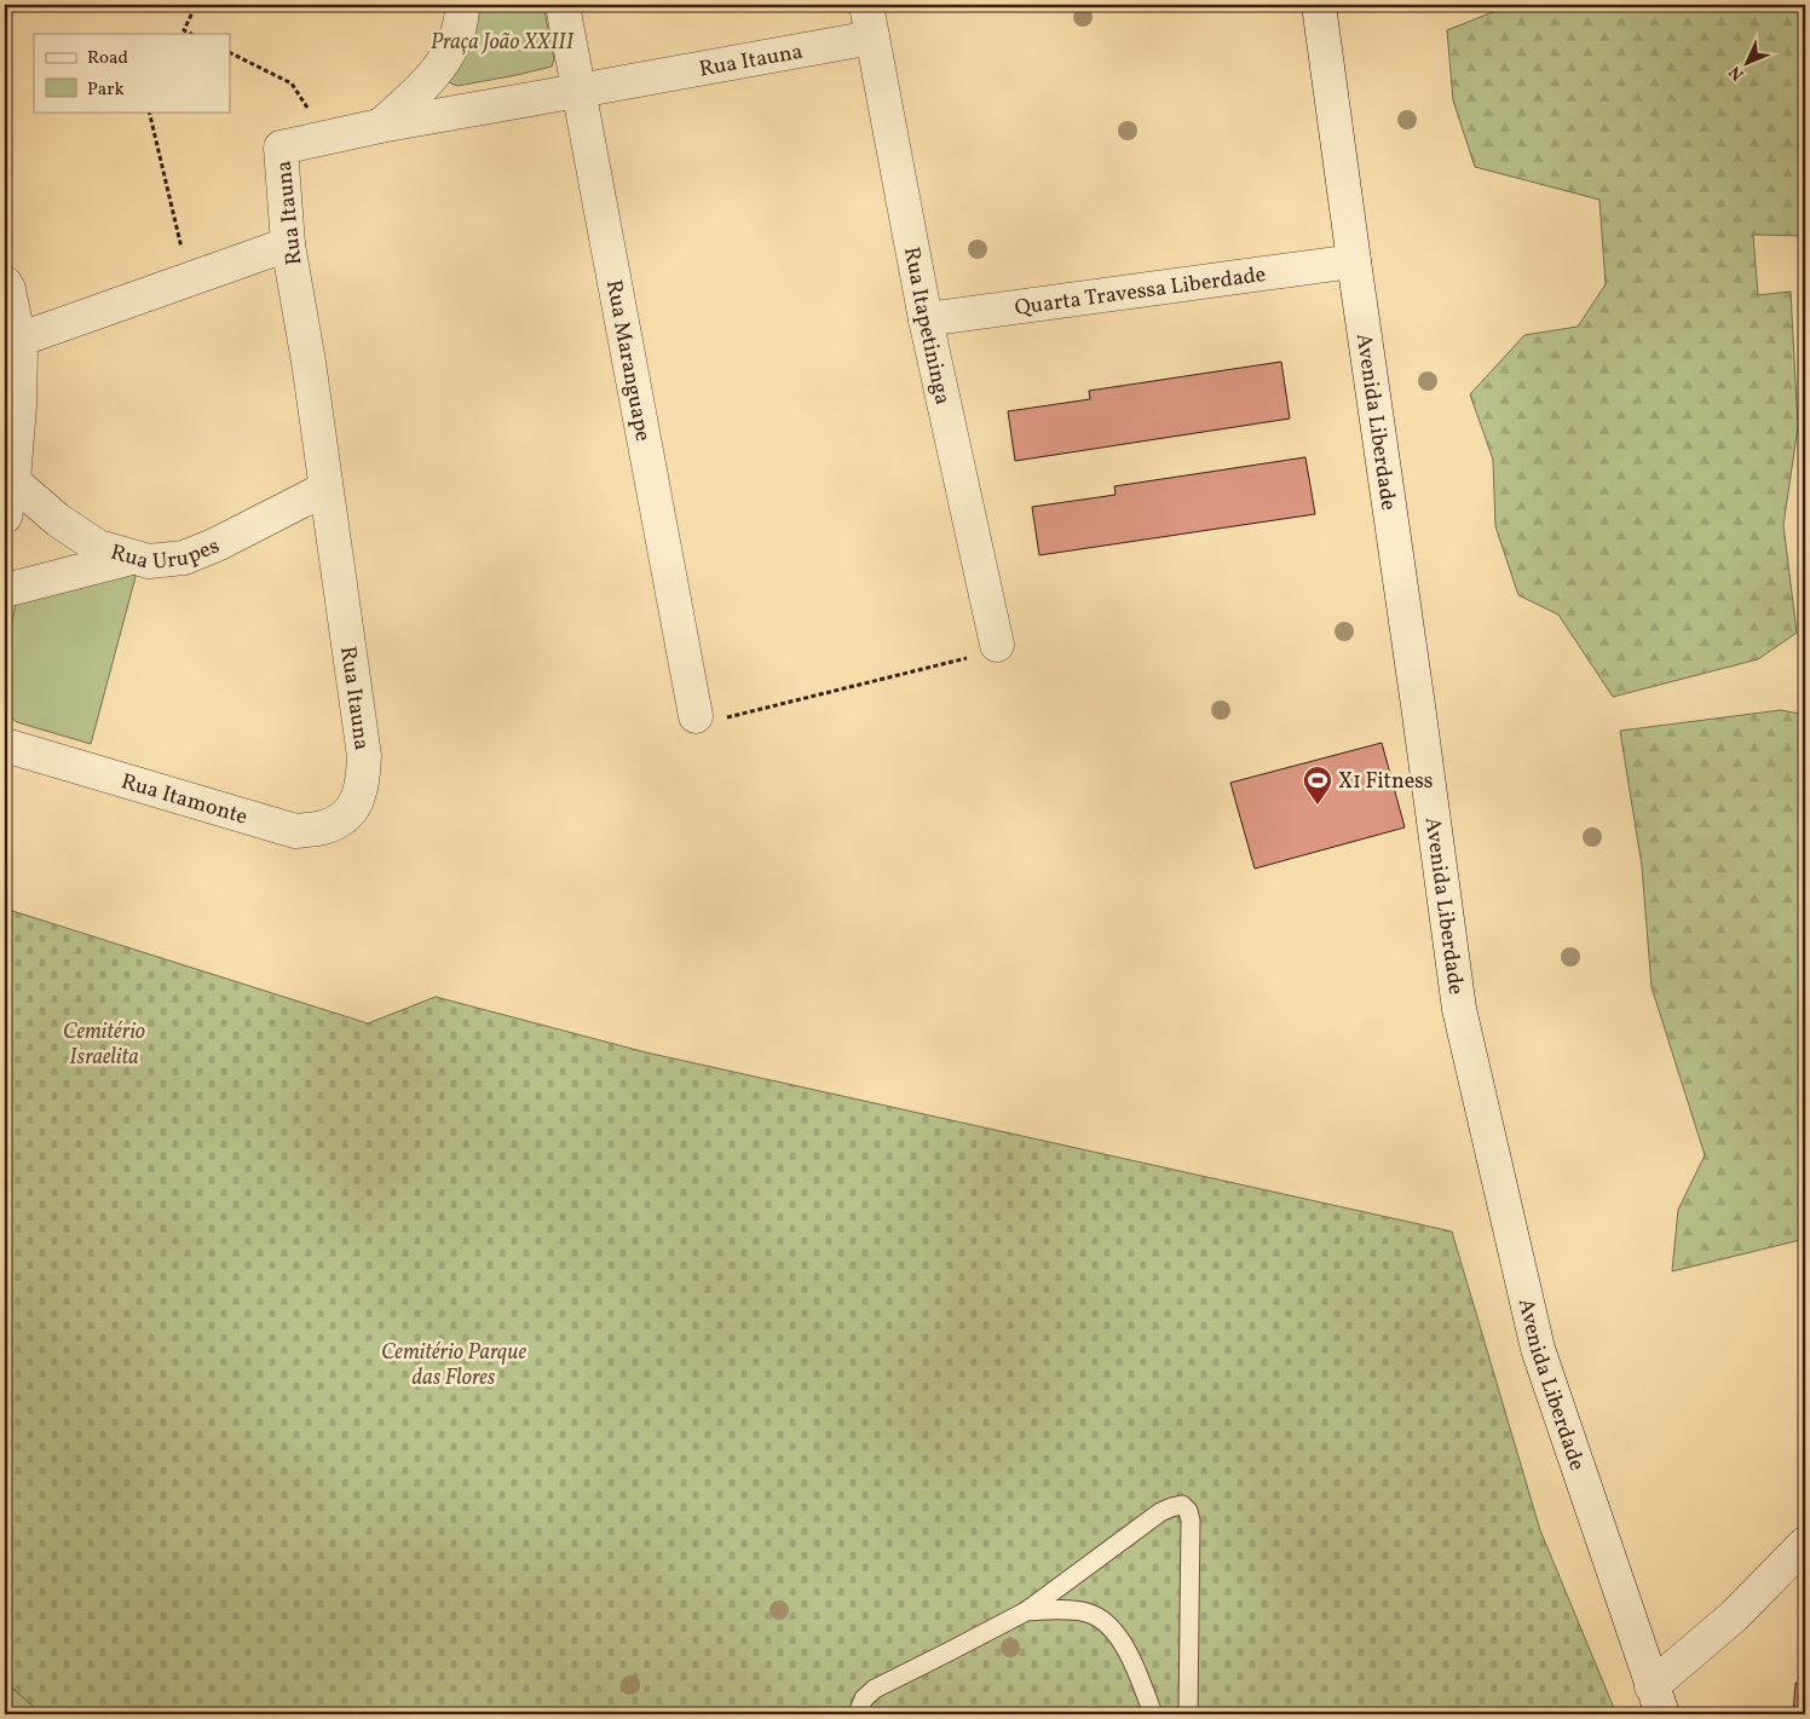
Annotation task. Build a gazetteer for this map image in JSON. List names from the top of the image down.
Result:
{
  "streets": {
    "street": [
      "Rua Itauna",
      "Quarta Travessa Liberdade",
      "Rua Itapetininga",
      "Rua Maranguape",
      "Avenida Liberdade",
      "Rua Urupes",
      "Rua Itamonte"
    ]
  },
  "crossings": [
    ["Rua Itauna", "Rua Itapetininga"],
    ["Rua Itauna", "Rua Maranguape"],
    ["Rua Itauna", "Rua Urupes"],
    ["Rua Itauna", "Rua Itamonte"],
    ["Quarta Travessa Liberdade", "Rua Itapetininga"],
    ["Quarta Travessa Liberdade", "Avenida Liberdade"]
  ],
  "parks": ["Praça João XXIII", "Cemitério Israelita", "Cemitério Parque das Flores"],
  "places": {
    "sports": ["X1 Fitness"]
  },
  "legend": ["Road", "Park"],
  "north": "bottom left"
}
